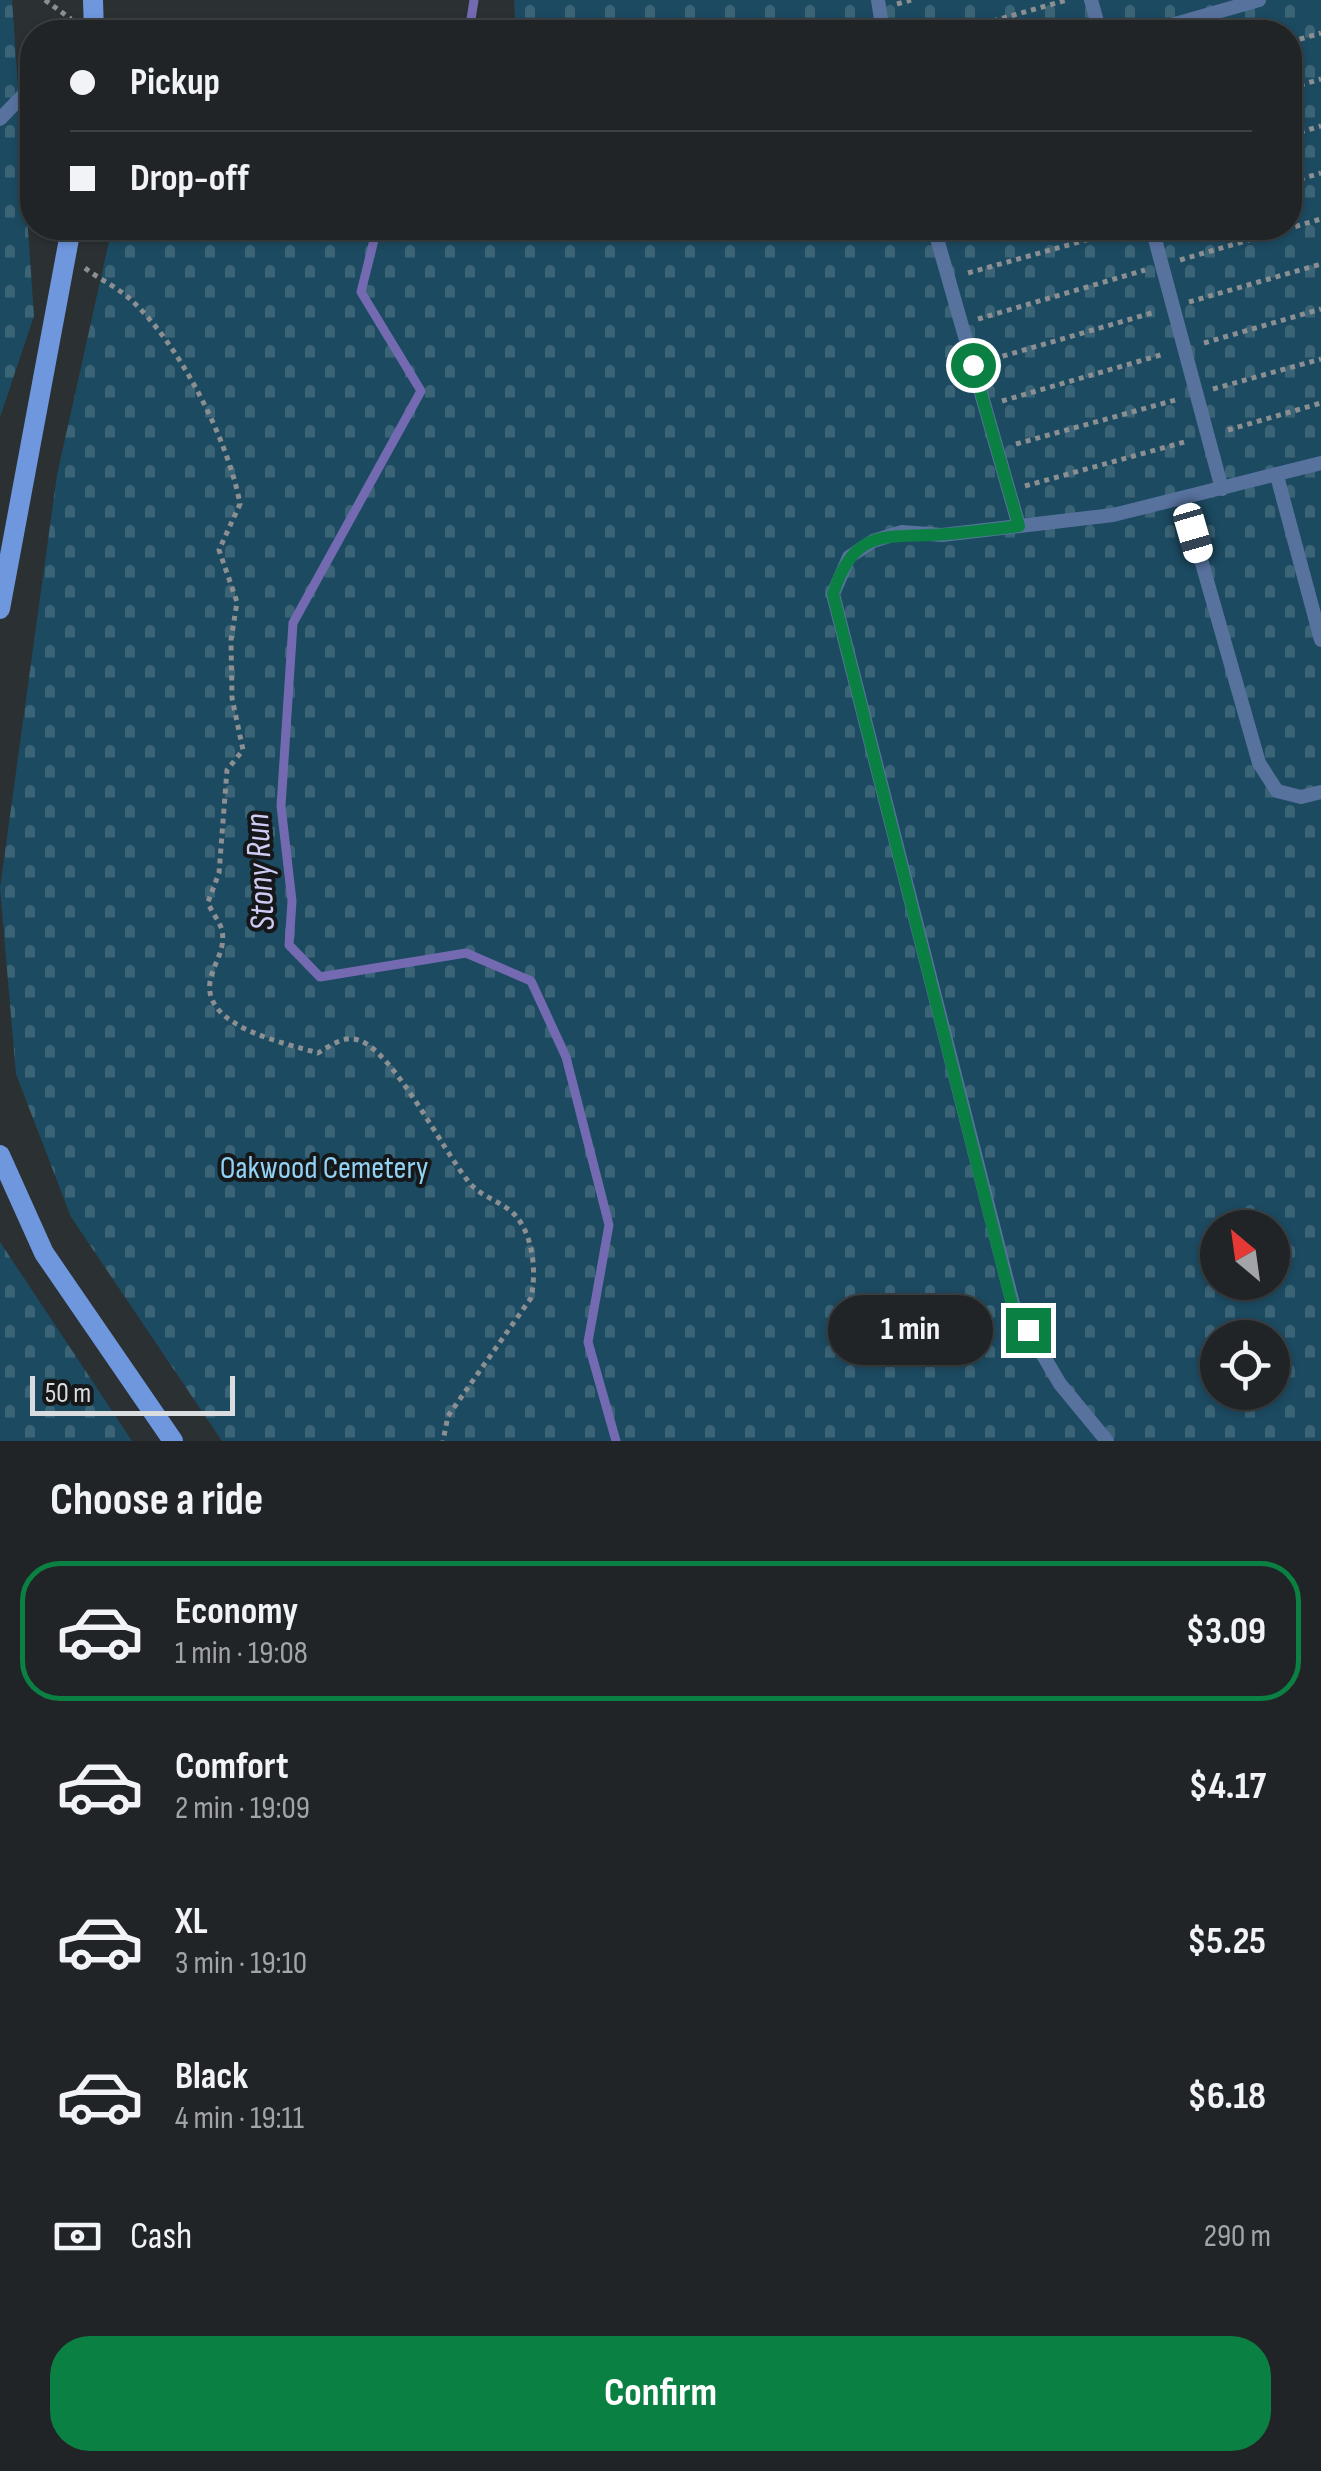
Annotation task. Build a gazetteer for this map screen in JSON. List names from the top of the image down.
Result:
{
  "water": ["Stony Run"],
  "parks": ["Oakwood Cemetery"],
  "scale_bar": "50 m",
  "north": "top left",
  "page": {
    "banner": ["Pickup", "Drop-off"],
    "bubble": "1 min",
    "scale": "50 m",
    "heading": "Choose a ride",
    "list": [
      {
        "name": "Economy",
        "note": "1 min · 19:08",
        "value": "$3.09"
      },
      {
        "name": "Comfort",
        "note": "2 min · 19:09",
        "value": "$4.17"
      },
      {
        "name": "XL",
        "note": "3 min · 19:10",
        "value": "$5.25"
      },
      {
        "name": "Black",
        "note": "4 min · 19:11",
        "value": "$6.18"
      }
    ],
    "pay": ["Cash", "290 m"],
    "buttons": "Confirm"
  }
}
